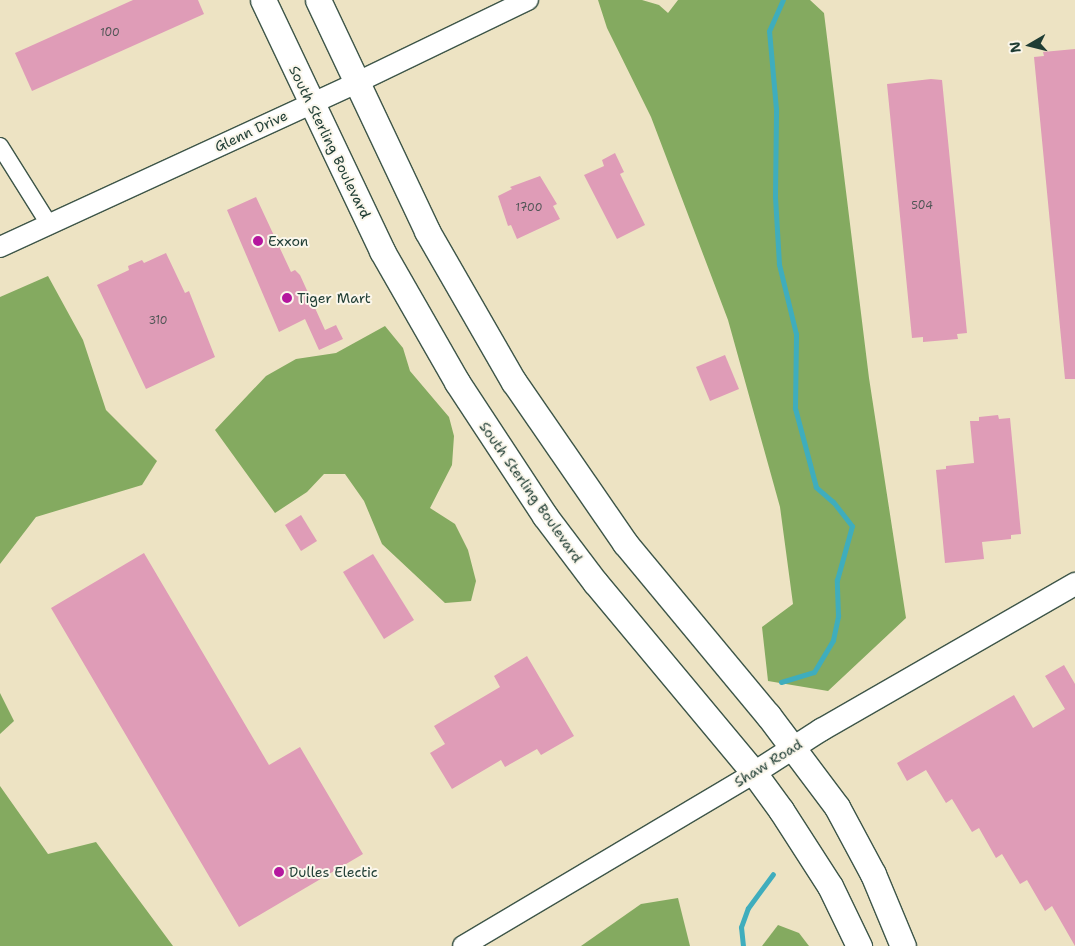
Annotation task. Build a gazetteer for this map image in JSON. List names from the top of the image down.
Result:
{
  "streets": {
    "main road": ["South Sterling Boulevard", "Shaw Road"],
    "street": ["Glenn Drive"]
  },
  "crossings": [
    ["Glenn Drive", "South Sterling Boulevard"],
    ["South Sterling Boulevard", "Shaw Road"]
  ],
  "places": ["Exxon", "Tiger Mart", "Dulles Electic"],
  "house_numbers": [
    "100",
    "504",
    "1700",
    "310"
  ],
  "north": "left"
}
